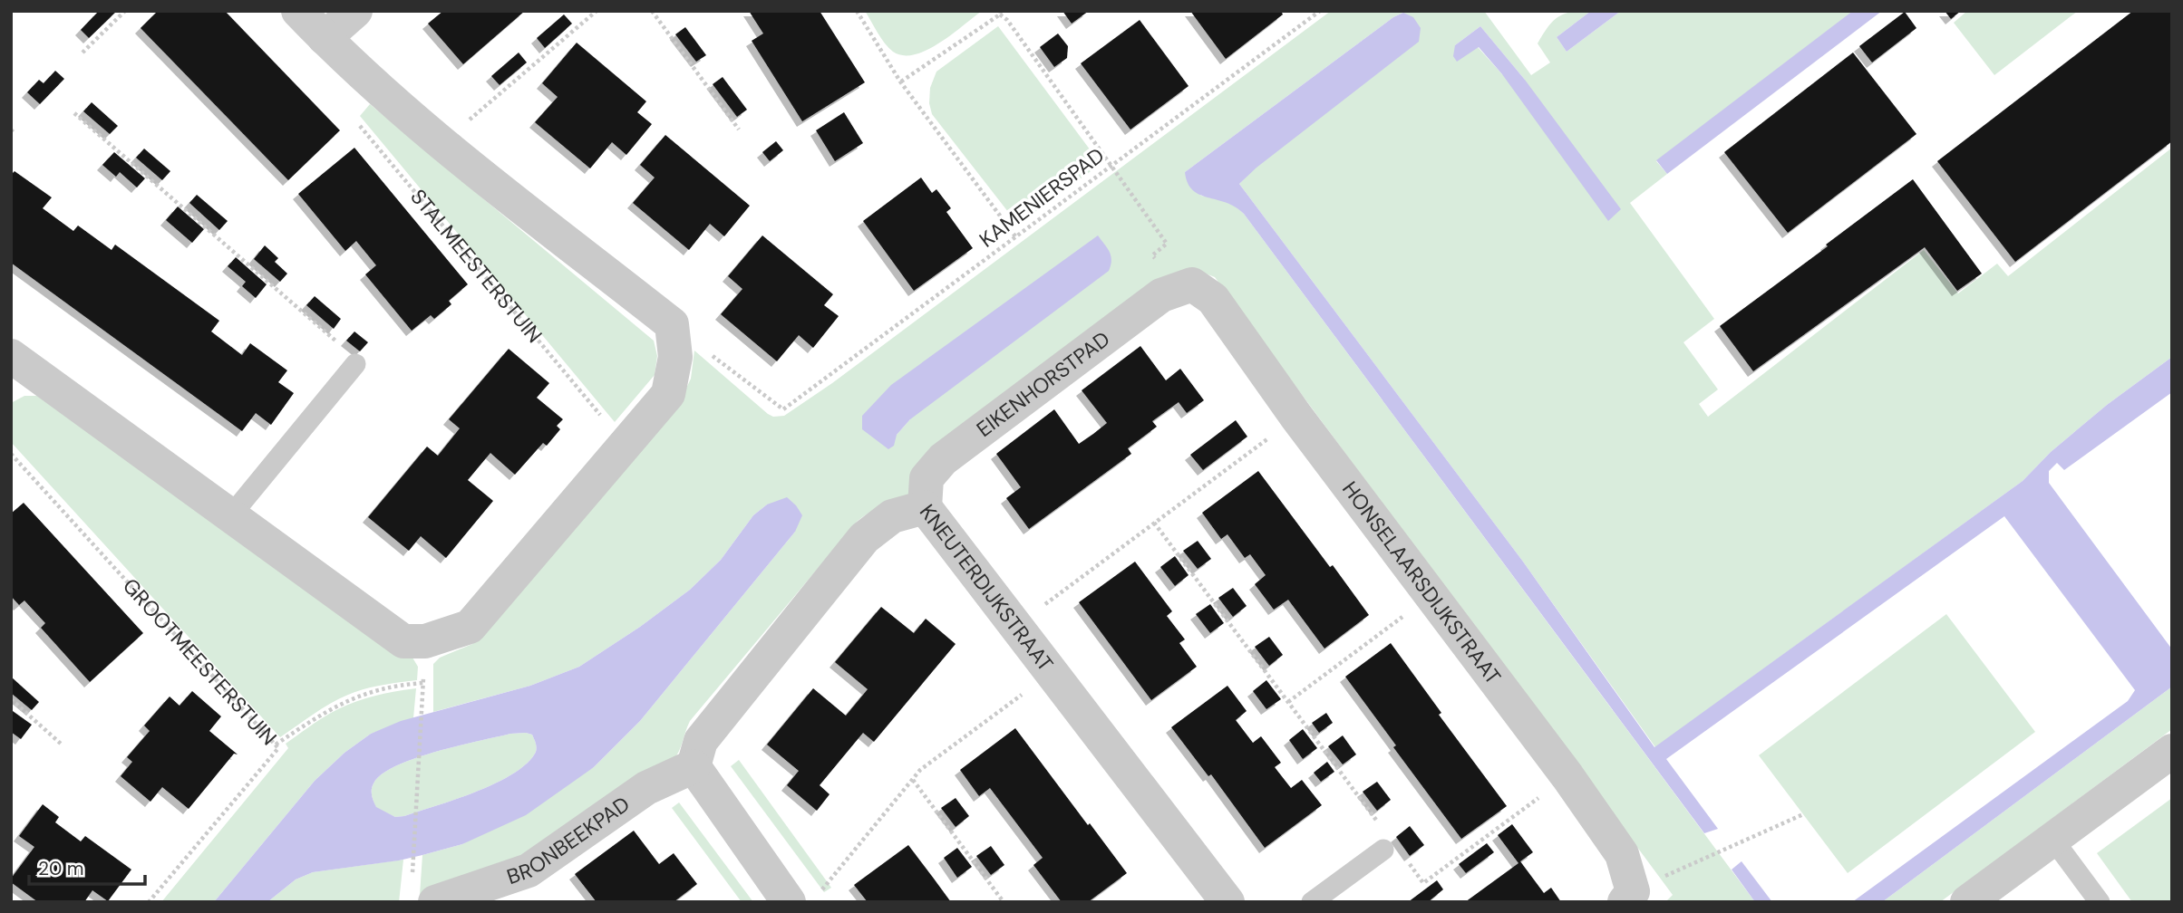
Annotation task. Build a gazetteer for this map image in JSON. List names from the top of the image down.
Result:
{
  "streets": {
    "street": [
      "EIKENHORSTPAD",
      "HONSELAARSDIJKSTRAAT",
      "KNEUTERDIJKSTRAAT",
      "BRONBEEKPAD"
    ],
    "path": ["KAMENIERSPAD", "STALMEESTERSTUIN", "GROOTMEESTERSTUIN"]
  },
  "crossings": [
    ["EIKENHORSTPAD", "HONSELAARSDIJKSTRAAT"],
    ["EIKENHORSTPAD", "KNEUTERDIJKSTRAAT"],
    ["KNEUTERDIJKSTRAAT", "BRONBEEKPAD"]
  ],
  "scale_bar": "20 m"
}
